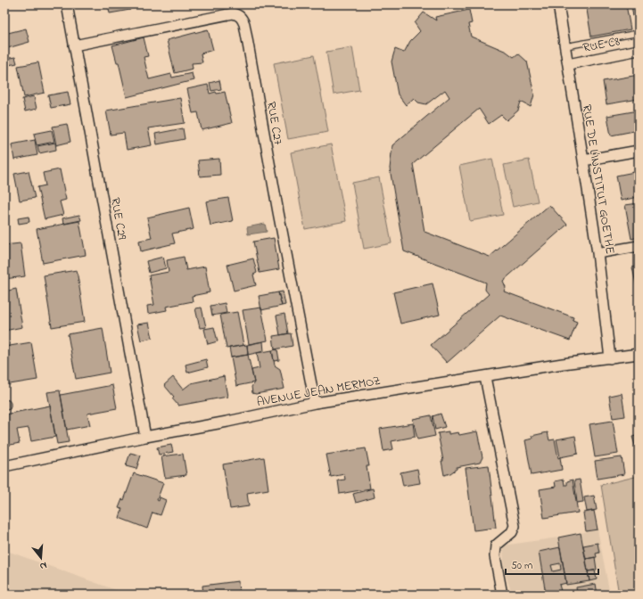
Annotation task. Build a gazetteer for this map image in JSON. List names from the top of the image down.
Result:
{
  "streets": {
    "street": [
      "RUE C8",
      "RUE C27",
      "RUE DE L'INSTITUT GOETHE",
      "RUE C29",
      "AVENUE JEAN MERMOZ"
    ]
  },
  "crossings": [
    ["RUE C8", "RUE DE L'INSTITUT GOETHE"],
    ["RUE C27", "RUE C29"],
    ["RUE C27", "AVENUE JEAN MERMOZ"],
    ["RUE DE L'INSTITUT GOETHE", "AVENUE JEAN MERMOZ"],
    ["RUE C29", "AVENUE JEAN MERMOZ"]
  ],
  "scale_bar": "50 m",
  "north": "bottom"
}
